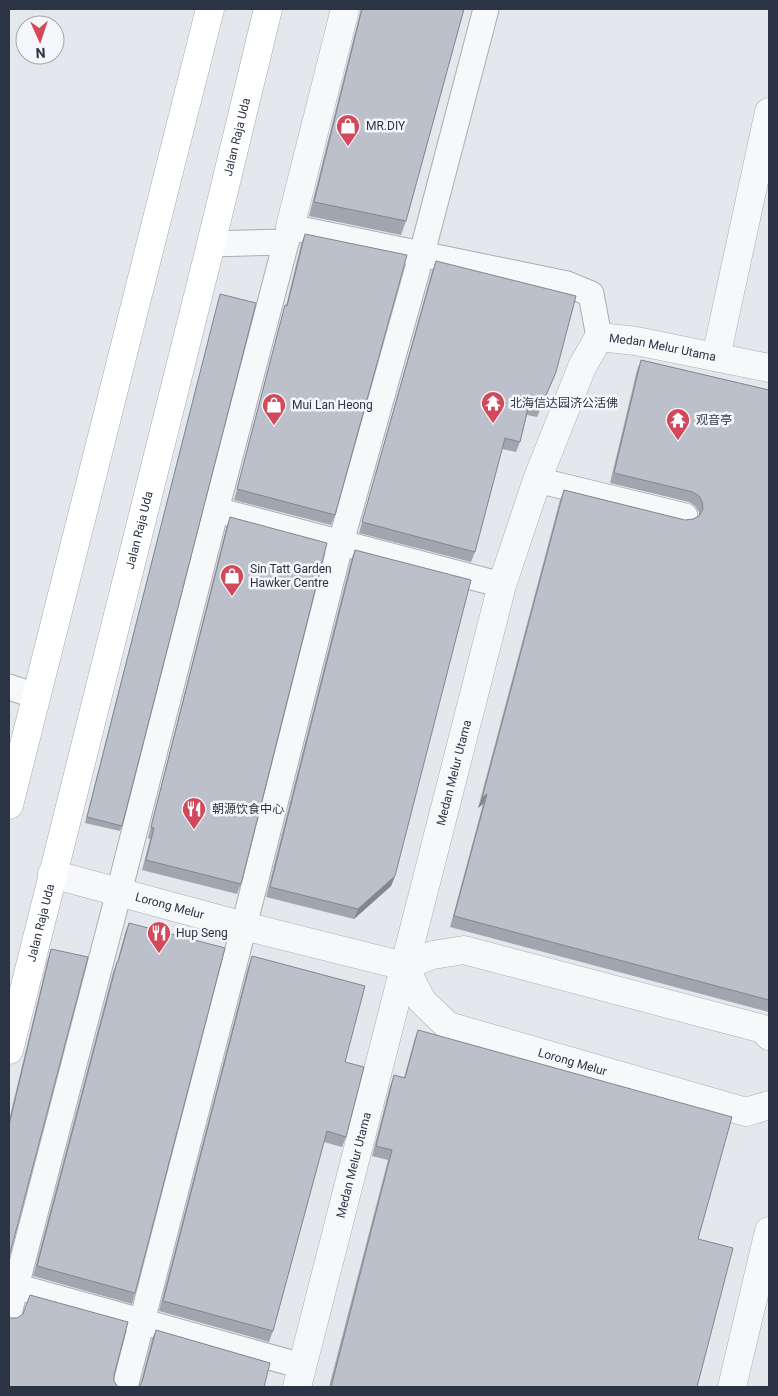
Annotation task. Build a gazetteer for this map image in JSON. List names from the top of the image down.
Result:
{
  "streets": {
    "main road": ["Jalan Raja Uda"],
    "street": ["Medan Melur Utama", "Lorong Melur"]
  },
  "crossings": [
    ["Jalan Raja Uda", "Lorong Melur"],
    ["Medan Melur Utama", "Lorong Melur"]
  ],
  "places": {
    "shop": ["MR.DIY", "Mui Lan Heong", "Sin Tatt Garden Hawker Centre"],
    "temple": ["北海信达园济公活佛", "观音亭"],
    "restaurant": ["朝源饮食中心", "Hup Seng"]
  },
  "north": "bottom"
}
